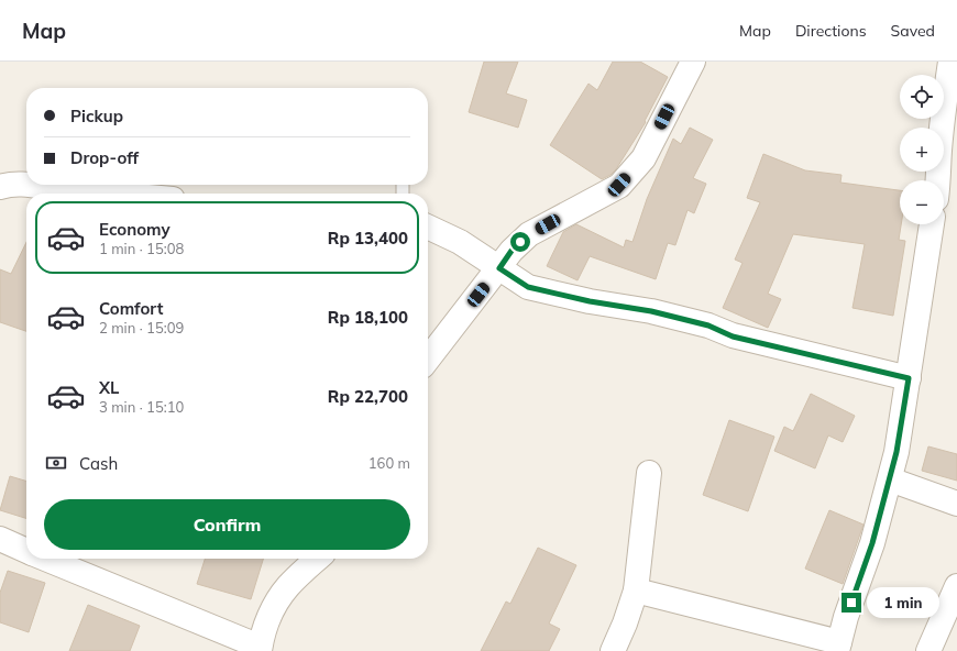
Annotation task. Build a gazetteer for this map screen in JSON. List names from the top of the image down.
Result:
{
  "page": {
    "header": "Map",
    "nav": ["Map", "Directions", "Saved"],
    "map_buttons": ["+", "−"],
    "banner": ["Pickup", "Drop-off"],
    "list": [
      {
        "name": "Economy",
        "note": "1 min · 15:08",
        "value": "Rp 13,400"
      },
      {
        "name": "Comfort",
        "note": "2 min · 15:09",
        "value": "Rp 18,100"
      },
      {
        "name": "XL",
        "note": "3 min · 15:10",
        "value": "Rp 22,700"
      }
    ],
    "pay": ["Cash", "160 m"],
    "buttons": "Confirm",
    "bubble": "1 min"
  }
}
